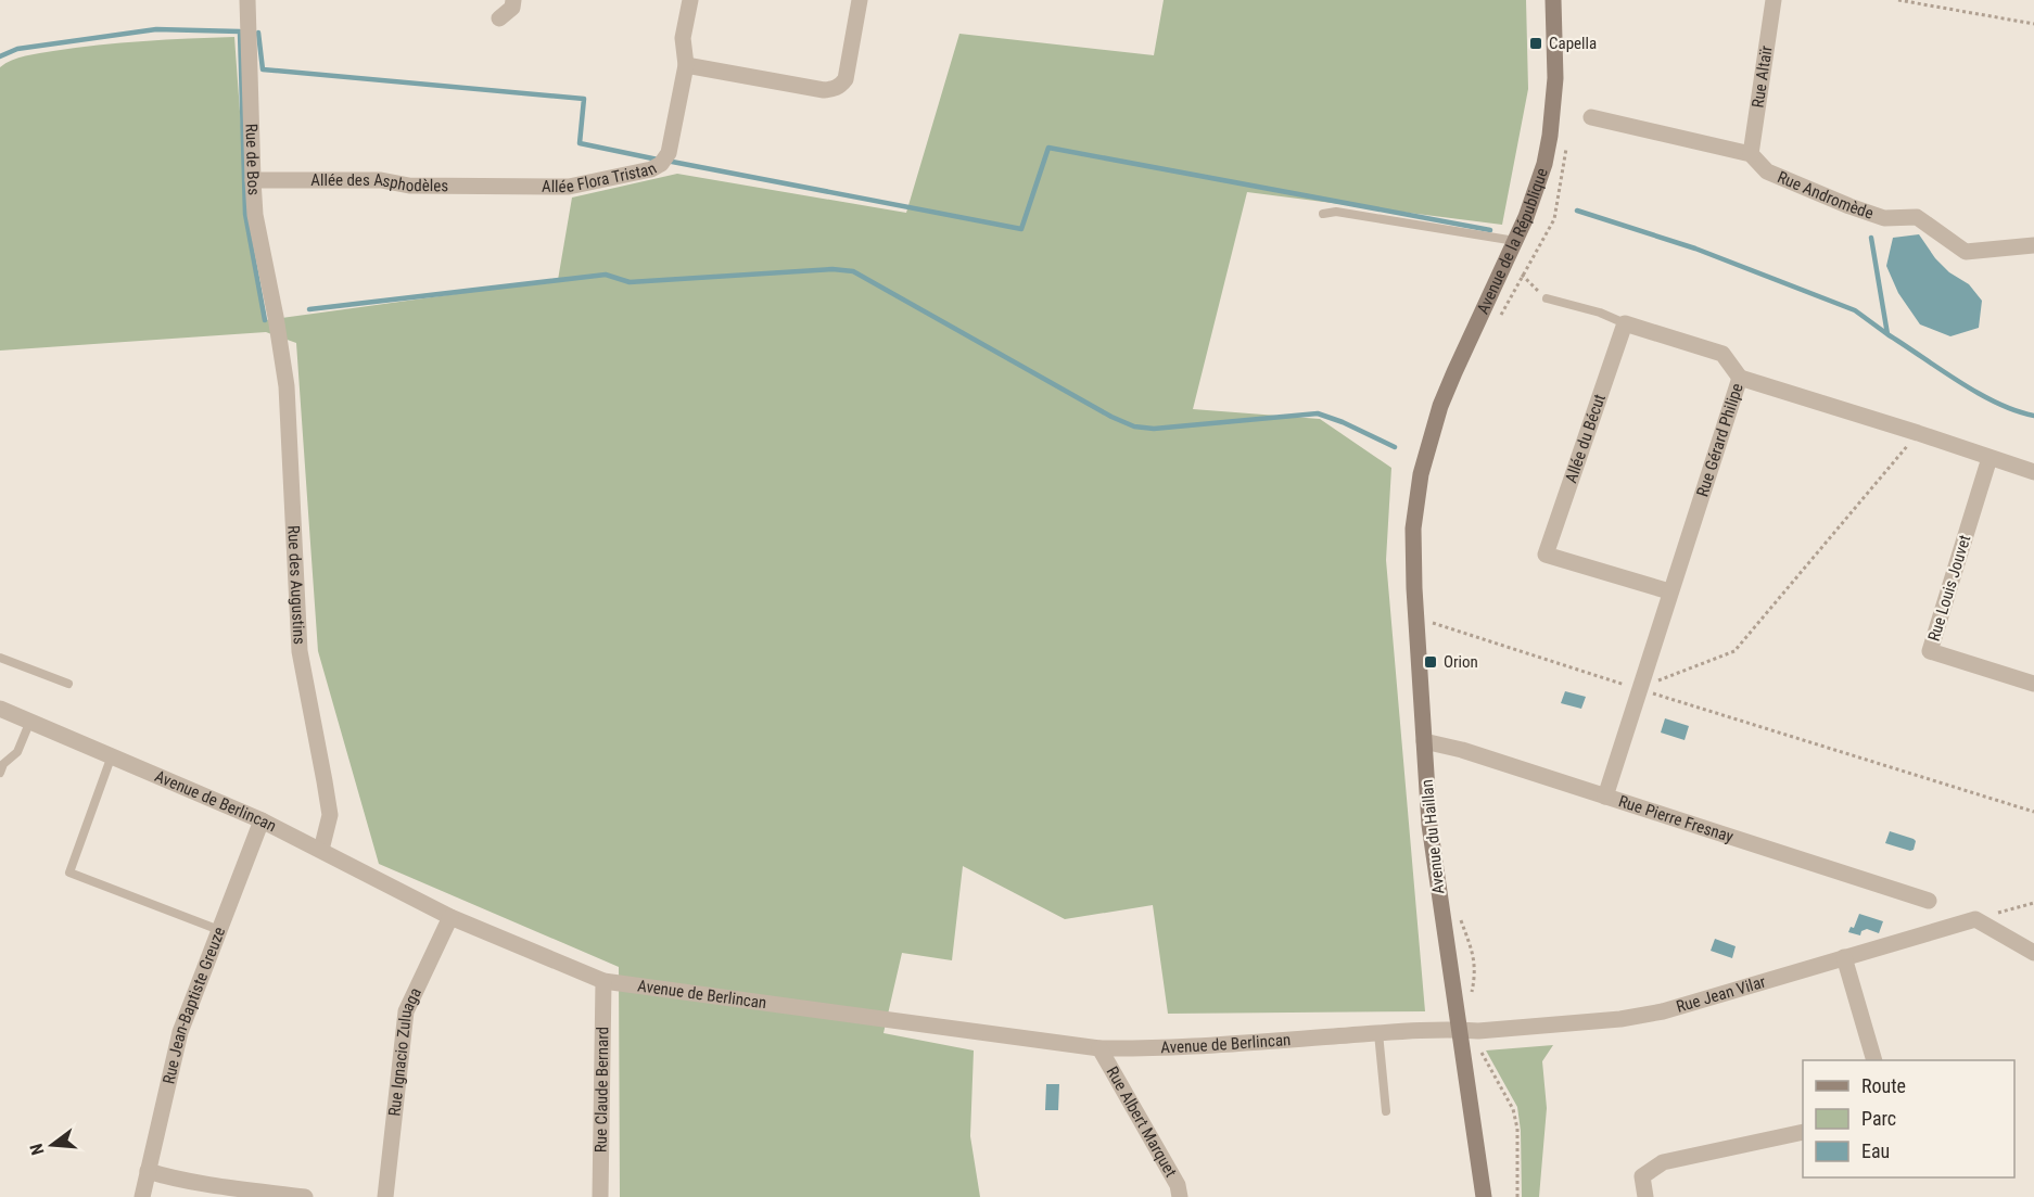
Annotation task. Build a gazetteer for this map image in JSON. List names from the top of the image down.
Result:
{
  "streets": {
    "street": [
      "Rue Altaïr",
      "Rue de Bos",
      "Allée Flora Tristan",
      "Allée des Asphodèles",
      "Rue Andromède",
      "Avenue de la République",
      "Allée du Bécut",
      "Rue Gérard Philipe",
      "Rue des Augustins",
      "Rue Louis Jouvet",
      "Avenue de Berlincan",
      "Rue Pierre Fresnay",
      "Avenue du Haillan",
      "Rue Jean Vilar",
      "Rue Jean-Baptiste Greuze",
      "Rue Ignacio Zuluaga",
      "Rue Claude Bernard",
      "Rue Albert Marquet"
    ]
  },
  "crossings": [
    ["Rue Altaïr", "Rue Andromède"],
    ["Rue de Bos", "Allée des Asphodèles"],
    ["Rue de Bos", "Rue des Augustins"],
    ["Allée Flora Tristan", "Allée des Asphodèles"],
    ["Avenue de la République", "Avenue du Haillan"],
    ["Allée du Bécut", "Rue Gérard Philipe"],
    ["Rue Gérard Philipe", "Rue Louis Jouvet"],
    ["Rue Gérard Philipe", "Rue Pierre Fresnay"],
    ["Rue des Augustins", "Avenue de Berlincan"],
    ["Avenue de Berlincan", "Avenue du Haillan"],
    ["Avenue de Berlincan", "Rue Jean Vilar"],
    ["Avenue de Berlincan", "Rue Jean-Baptiste Greuze"],
    ["Avenue de Berlincan", "Rue Ignacio Zuluaga"],
    ["Avenue de Berlincan", "Rue Claude Bernard"],
    ["Avenue de Berlincan", "Rue Albert Marquet"],
    ["Rue Pierre Fresnay", "Avenue du Haillan"],
    ["Avenue du Haillan", "Rue Jean Vilar"]
  ],
  "places": {
    "transit": ["Capella", "Orion"]
  },
  "legend": ["Route", "Parc", "Eau"],
  "north": "left"
}
